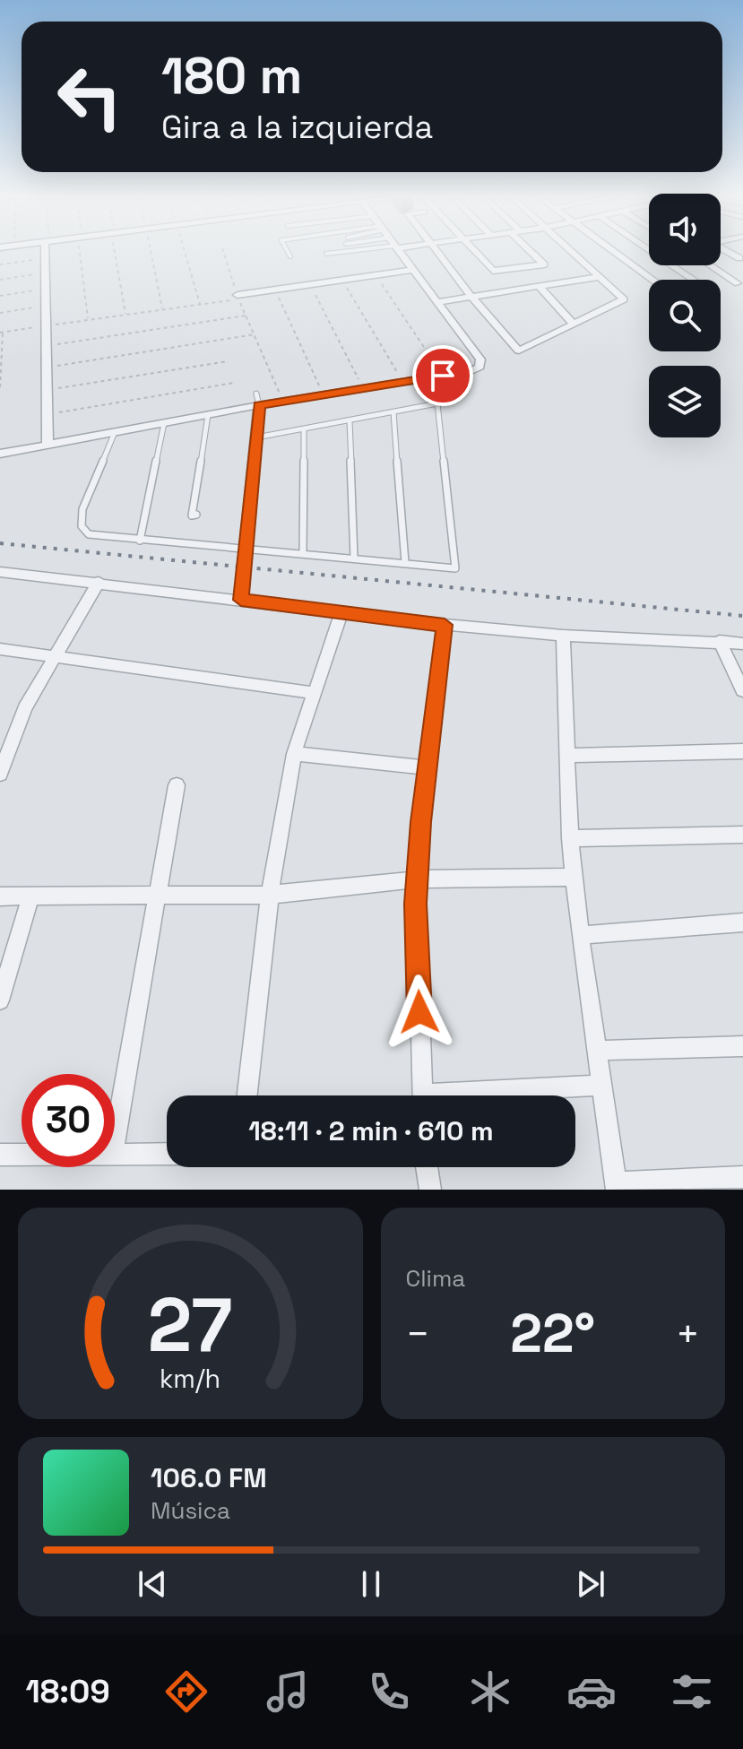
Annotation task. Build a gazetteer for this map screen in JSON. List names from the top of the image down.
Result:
{
  "page": {
    "turn": ["180 m", "Gira a la izquierda"],
    "limit": "30",
    "trip": "18:11 · 2 min · 610 m",
    "tile": "Clima",
    "heat": ["−", "22°", "+"],
    "song": ["106.0 FM", "Música"],
    "tabs": "18:09",
    "gauge": ["27", "km/h"]
  }
}
